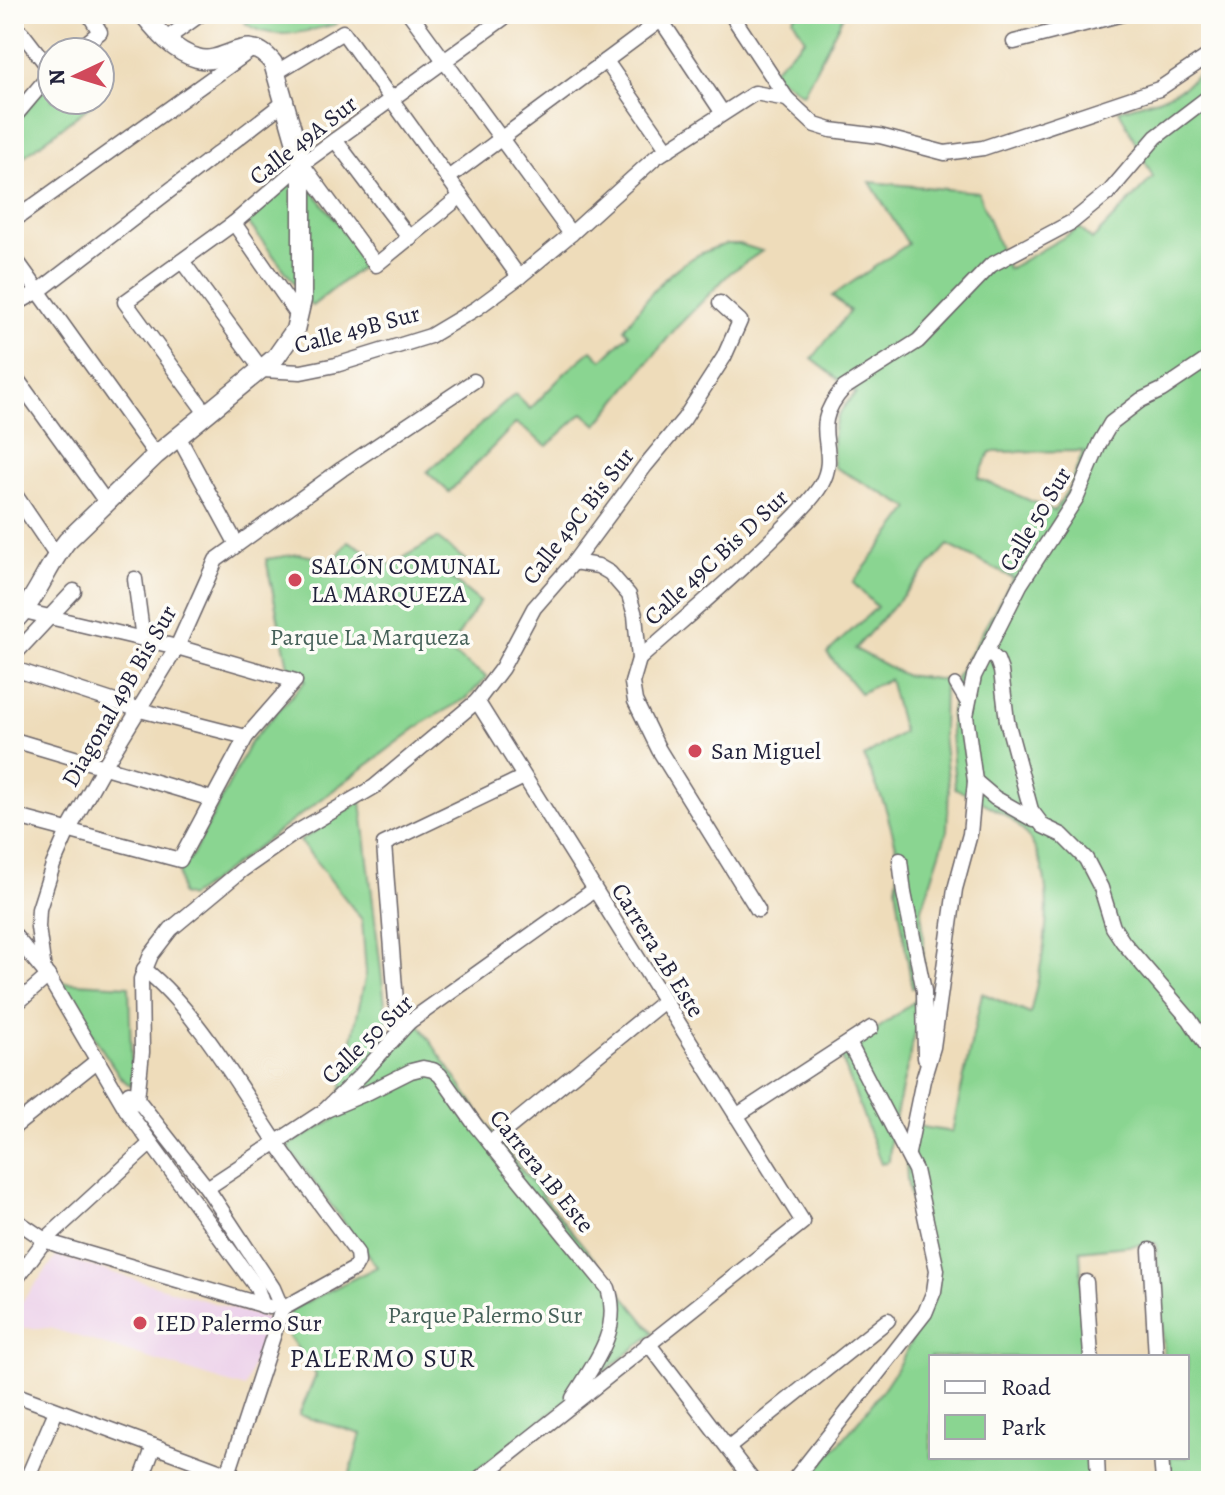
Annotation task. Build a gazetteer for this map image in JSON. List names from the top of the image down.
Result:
{
  "streets": {
    "street": [
      "Calle 49A Sur",
      "Calle 49B Sur",
      "Calle 49C Bis Sur",
      "Calle 50 Sur",
      "Calle 49C Bis D Sur",
      "Diagonal 49B Bis Sur",
      "Carrera 2B Este",
      "Carrera 1B Este"
    ]
  },
  "crossings": [
    ["Calle 49C Bis Sur", "Carrera 2B Este"],
    ["Calle 50 Sur", "Carrera 2B Este"],
    ["Calle 50 Sur", "Carrera 1B Este"]
  ],
  "districts": ["PALERMO SUR"],
  "parks": ["Parque La Marqueza", "Parque Palermo Sur"],
  "places": ["SALÓN COMUNAL LA MARQUEZA", "San Miguel", "IED Palermo Sur"],
  "legend": ["Road", "Park"],
  "north": "left"
}
